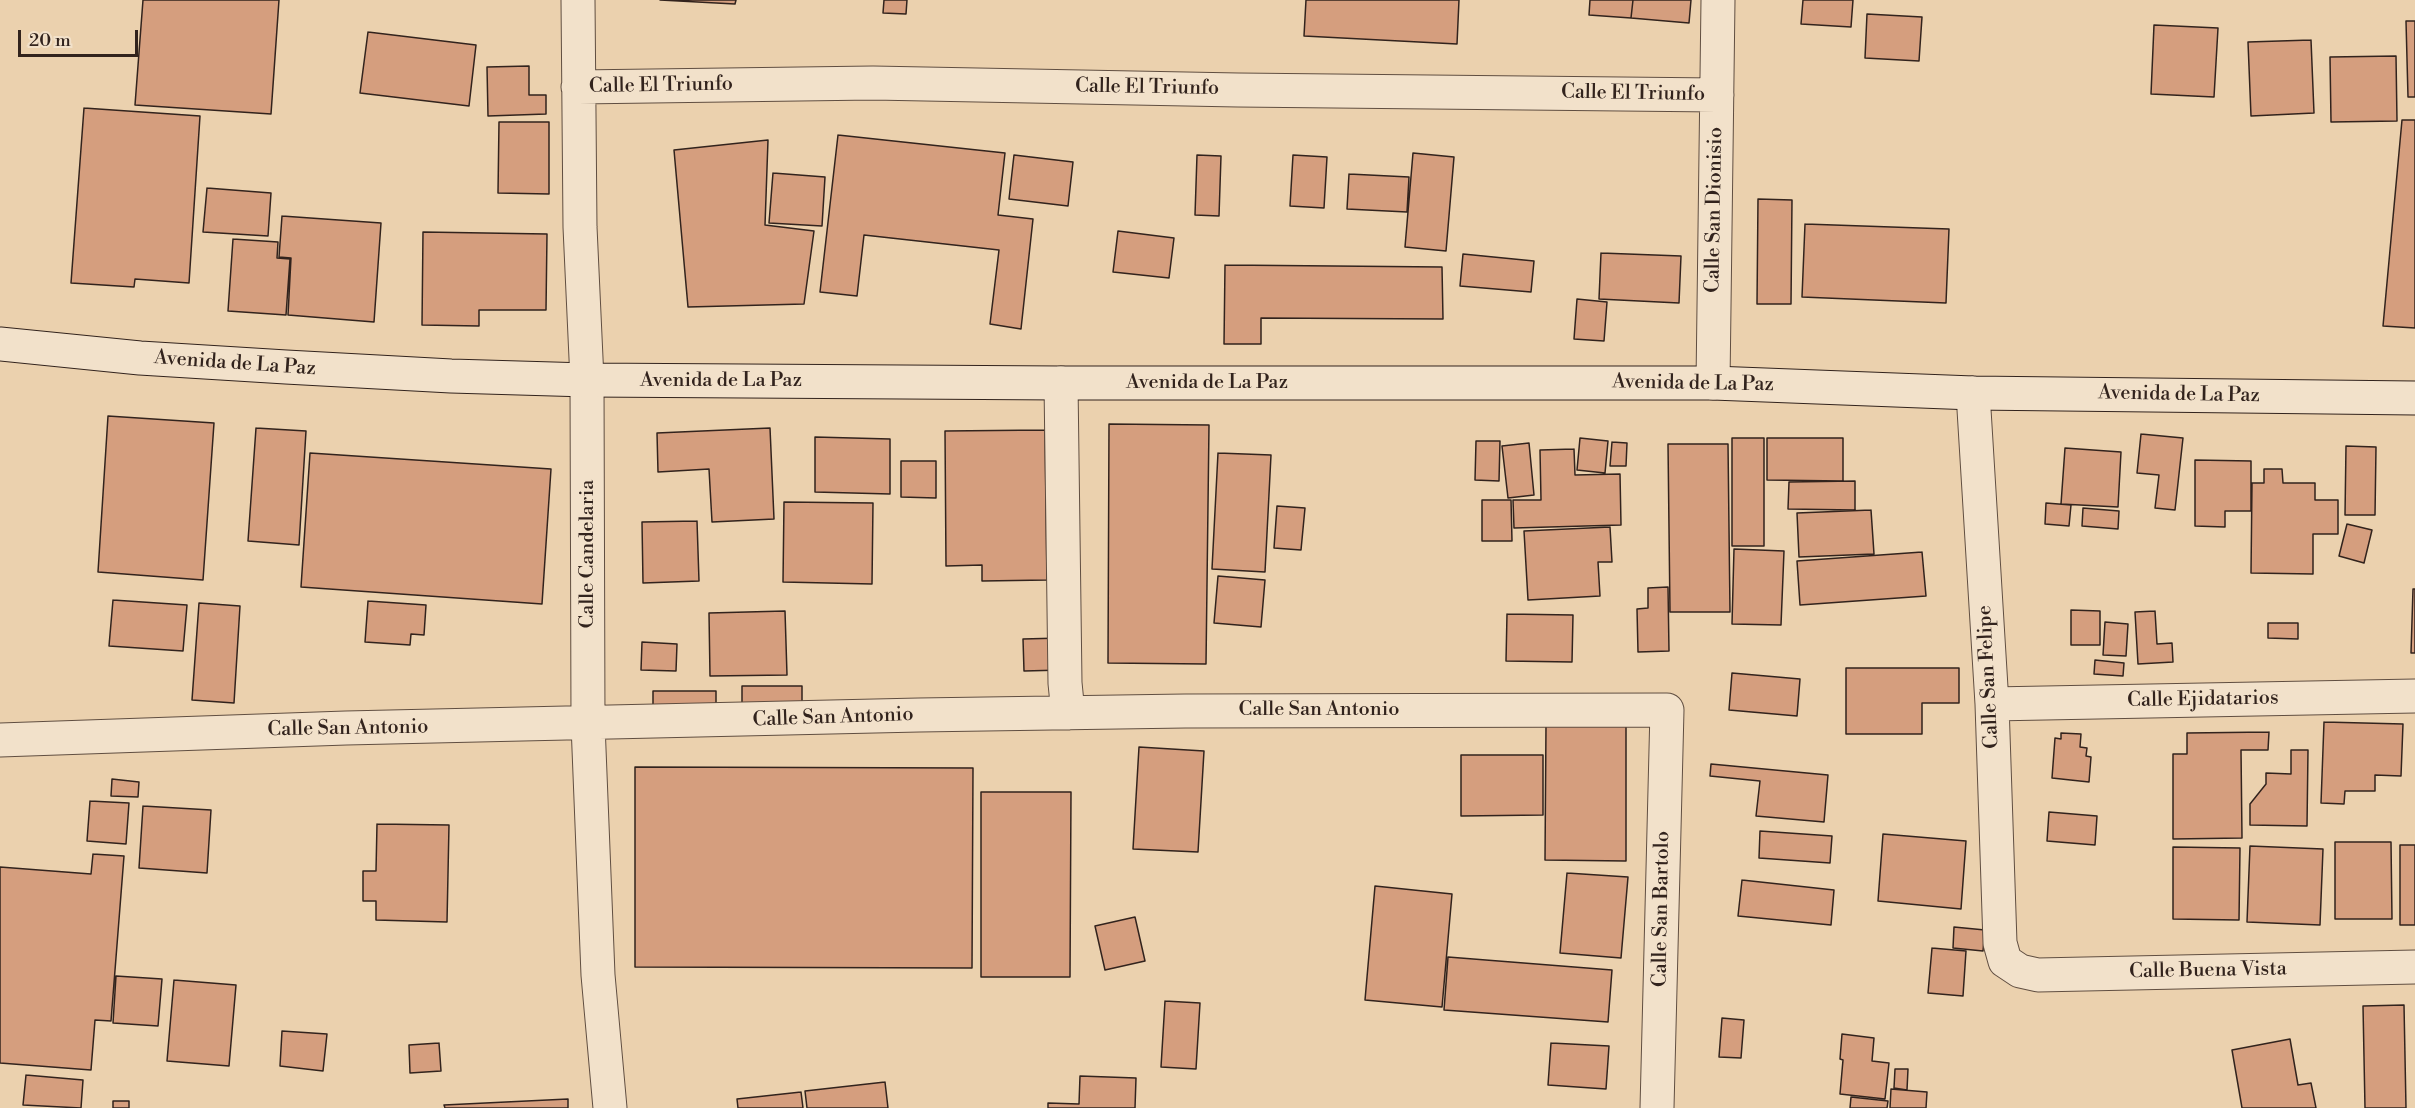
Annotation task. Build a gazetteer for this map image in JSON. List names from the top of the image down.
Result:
{
  "streets": {
    "street": [
      "Calle El Triunfo",
      "Calle San Dionisio",
      "Avenida de La Paz",
      "Calle Candelaria",
      "Calle San Felipe",
      "Calle Ejidatarios",
      "Calle San Antonio",
      "Calle San Bartolo",
      "Calle Buena Vista"
    ]
  },
  "crossings": [
    ["Calle El Triunfo", "Calle San Dionisio"],
    ["Calle El Triunfo", "Calle Candelaria"],
    ["Calle San Dionisio", "Avenida de La Paz"],
    ["Avenida de La Paz", "Calle Candelaria"],
    ["Avenida de La Paz", "Calle San Felipe"],
    ["Calle Candelaria", "Calle San Antonio"],
    ["Calle San Felipe", "Calle Ejidatarios"],
    ["Calle San Felipe", "Calle Buena Vista"],
    ["Calle San Antonio", "Calle San Bartolo"]
  ],
  "scale_bar": "20 m"
}
